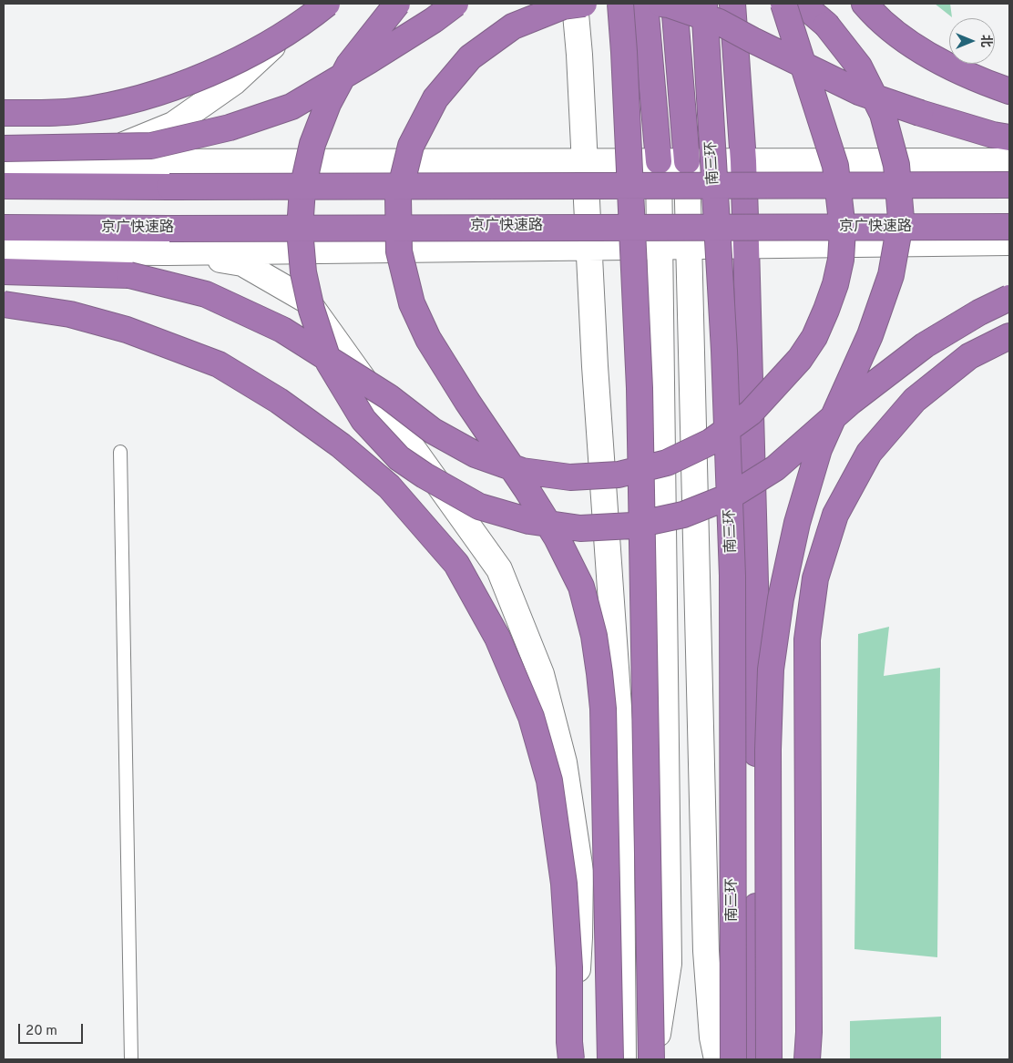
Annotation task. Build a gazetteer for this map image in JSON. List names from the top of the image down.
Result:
{
  "streets": {
    "highway": ["南三环", "京广快速路"]
  },
  "scale_bar": "20 m",
  "north": "right"
}
